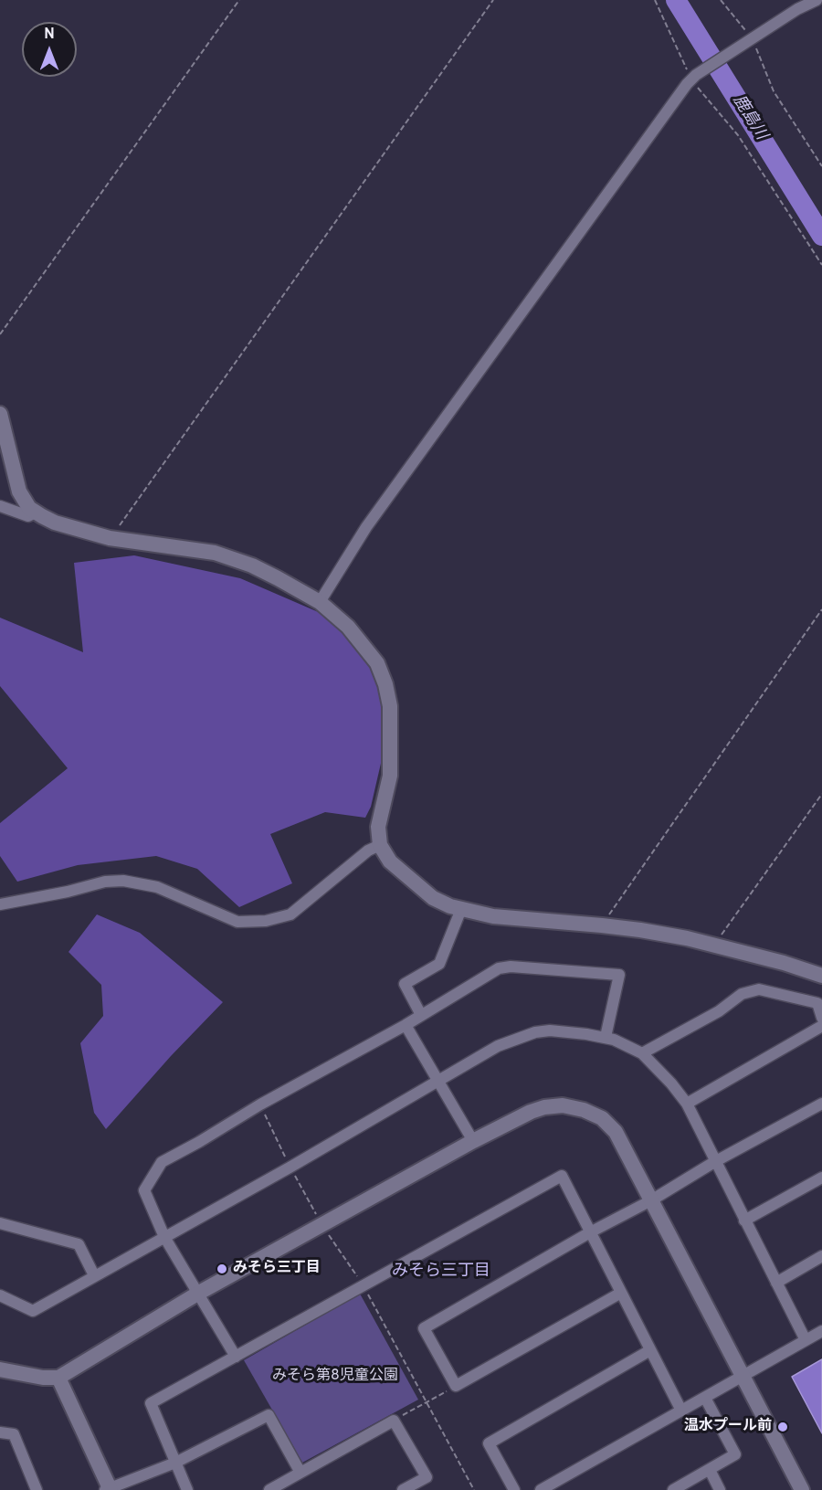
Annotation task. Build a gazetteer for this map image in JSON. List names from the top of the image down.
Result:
{
  "districts": ["みそら三丁目"],
  "water": ["鹿島川"],
  "parks": ["みそら第8児童公園"],
  "places": ["みそら三丁目", "温水プール前"],
  "north": "top"
}
